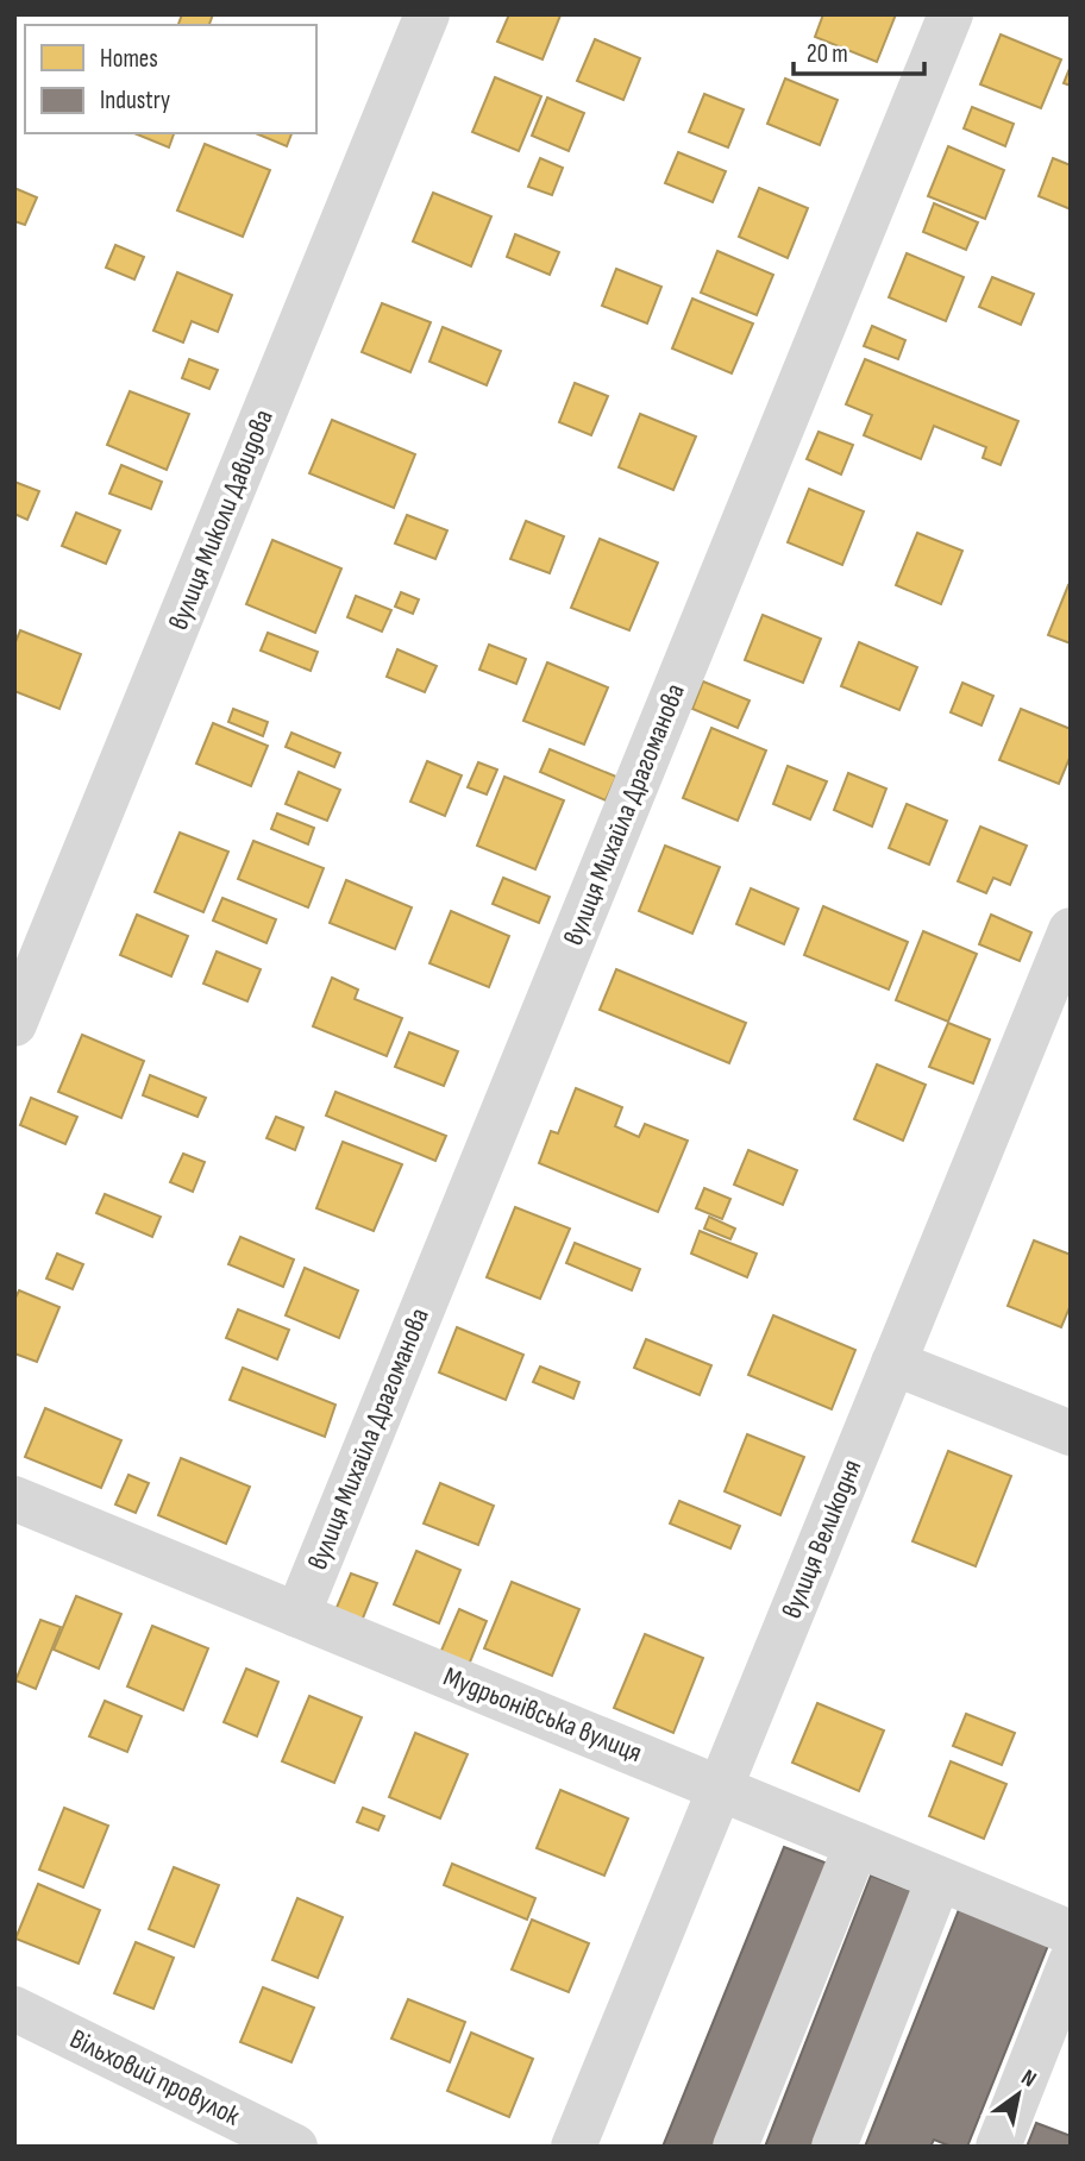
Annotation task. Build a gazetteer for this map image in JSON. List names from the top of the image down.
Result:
{
  "streets": {
    "street": [
      "вулиця Миколи Давидова",
      "вулиця Михайла Драгоманова",
      "вулиця Великодня",
      "Мудрьонівська вулиця",
      "Вільховий провулок"
    ]
  },
  "crossings": [
    ["вулиця Михайла Драгоманова", "Мудрьонівська вулиця"],
    ["вулиця Великодня", "Мудрьонівська вулиця"]
  ],
  "legend": ["Homes", "Industry"],
  "scale_bar": "20 m",
  "north": "top right"
}
